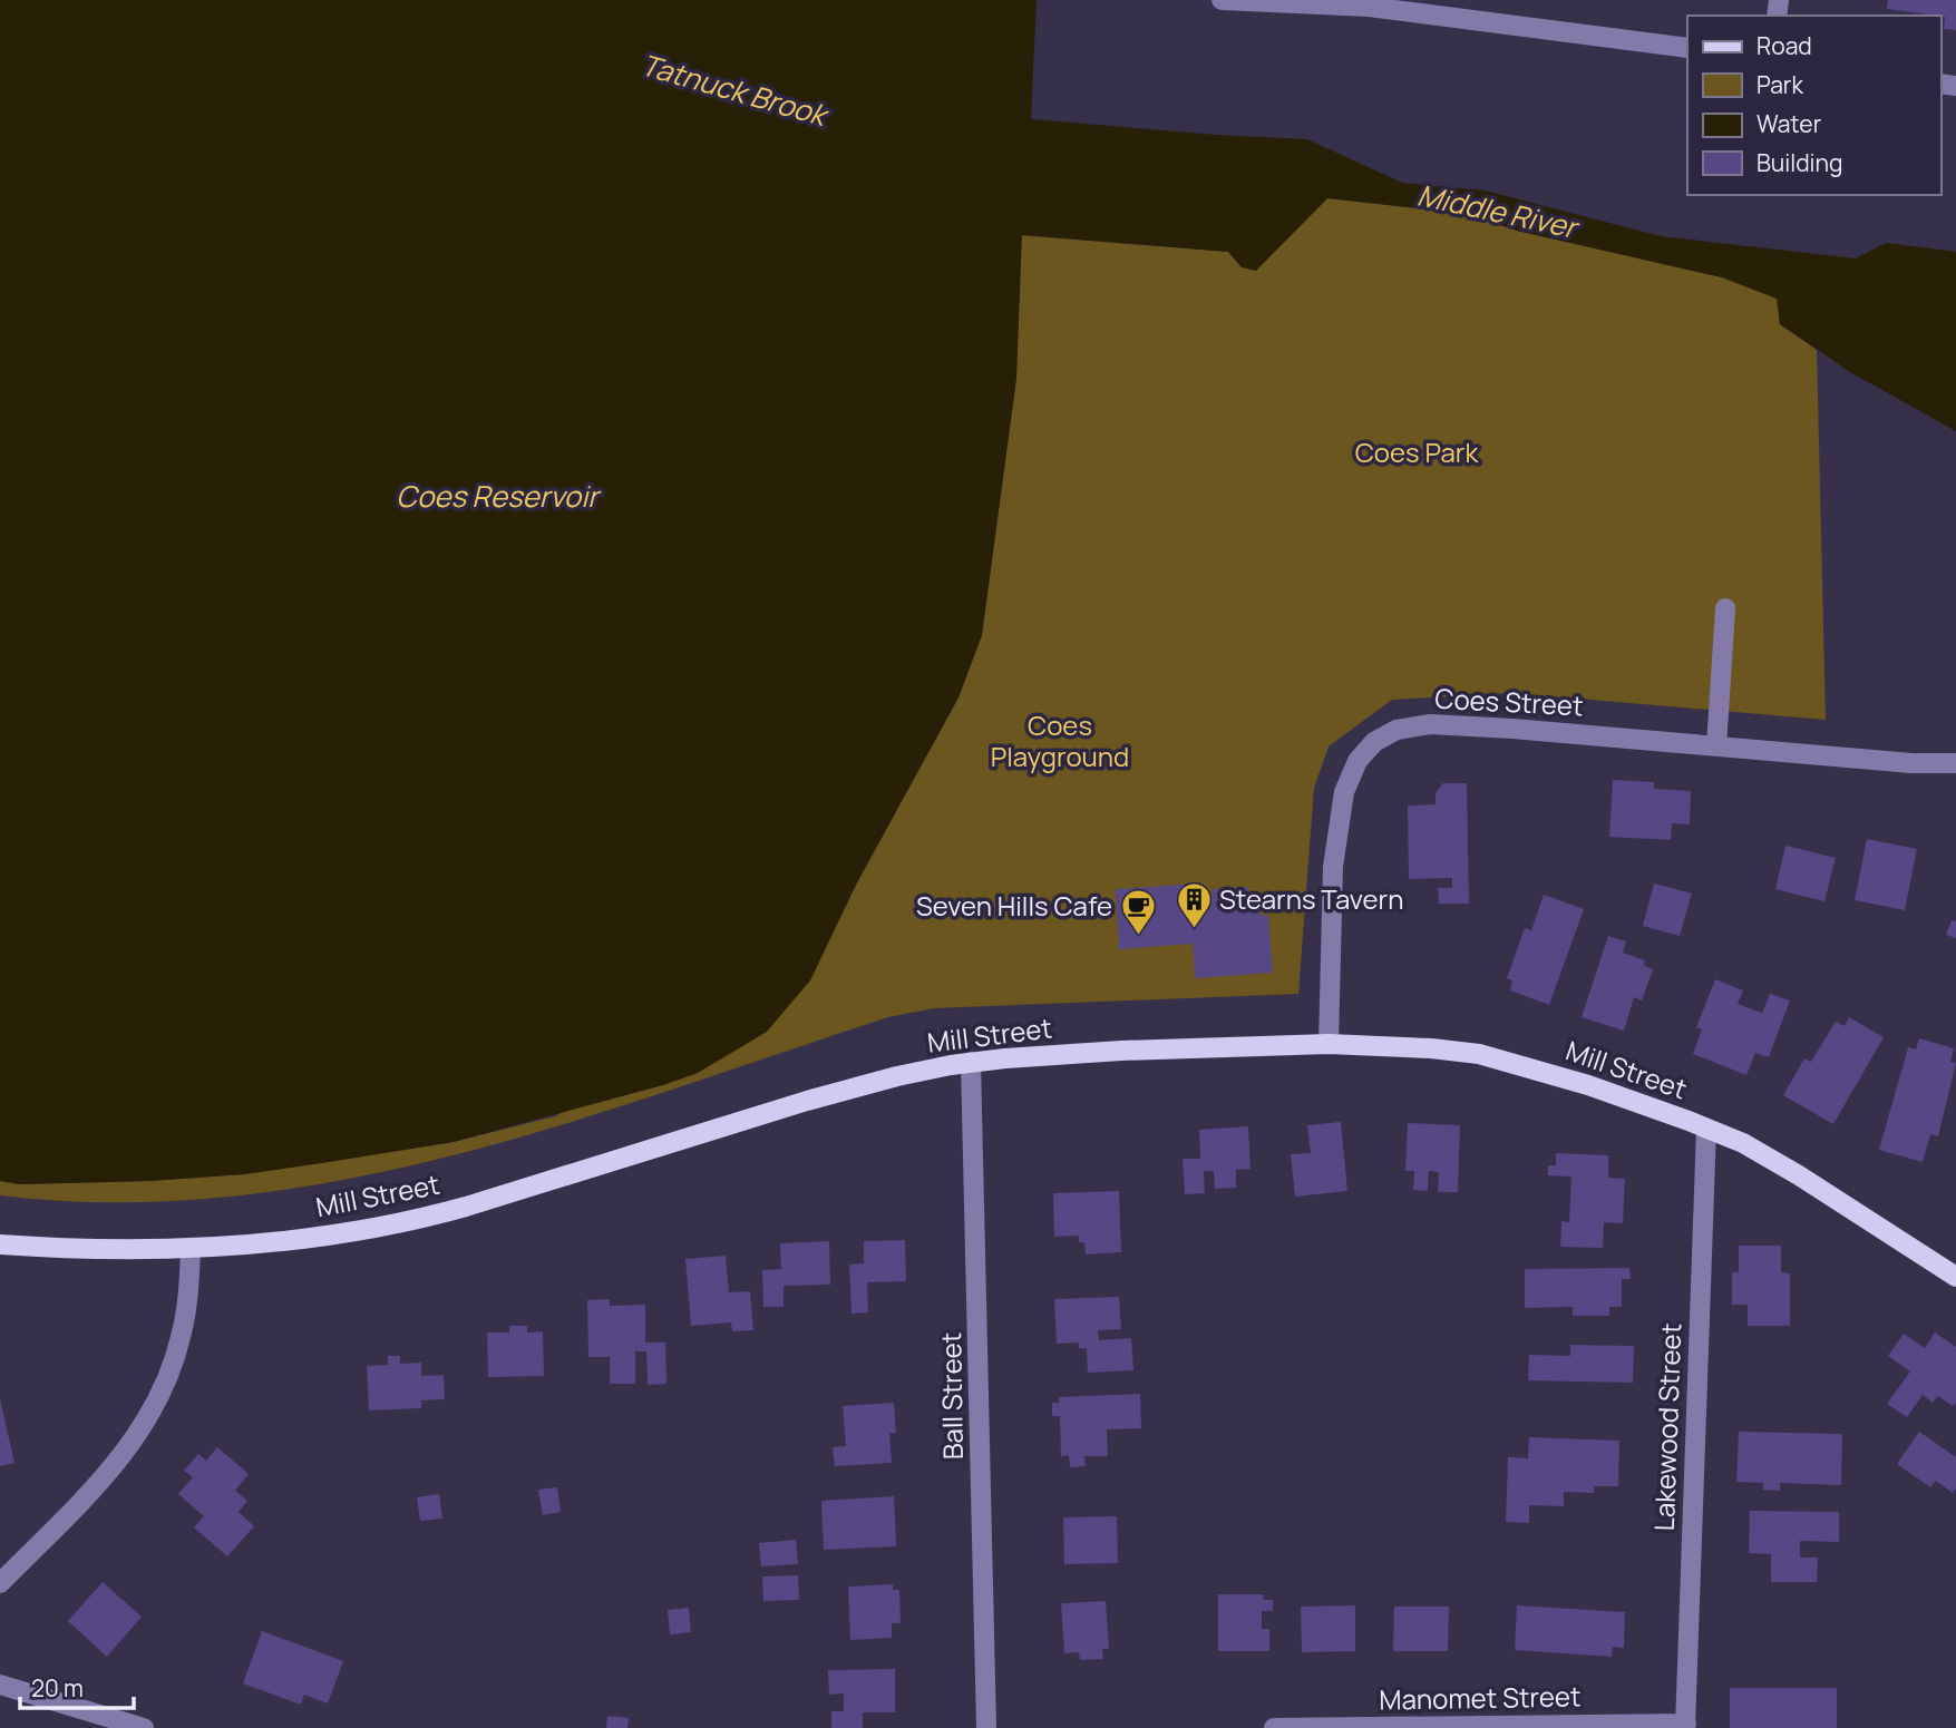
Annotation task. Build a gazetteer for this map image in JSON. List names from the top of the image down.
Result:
{
  "streets": {
    "main road": ["Mill Street"],
    "street": [
      "Coes Street",
      "Ball Street",
      "Lakewood Street",
      "Manomet Street"
    ]
  },
  "crossings": [
    ["Coes Street", "Mill Street"],
    ["Mill Street", "Ball Street"],
    ["Mill Street", "Lakewood Street"],
    ["Lakewood Street", "Manomet Street"]
  ],
  "water": ["Tatnuck Brook", "Middle River", "Coes Reservoir"],
  "parks": ["Coes Park", "Coes Playground"],
  "places": {
    "building": ["Stearns Tavern"],
    "cafe": ["Seven Hills Cafe"]
  },
  "legend": [
    "Road",
    "Park",
    "Water",
    "Building"
  ],
  "scale_bar": "20 m"
}
